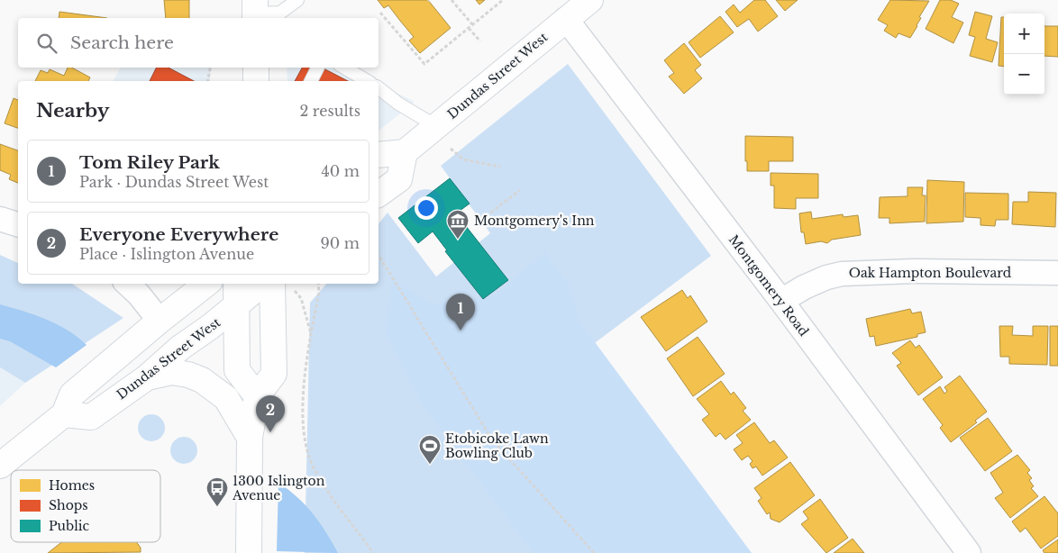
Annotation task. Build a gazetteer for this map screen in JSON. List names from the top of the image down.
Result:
{
  "streets": {
    "main road": ["Dundas Street West"],
    "street": ["Oak Hampton Boulevard", "Montgomery Road"]
  },
  "crossings": [
    ["Dundas Street West", "Montgomery Road"],
    ["Oak Hampton Boulevard", "Montgomery Road"]
  ],
  "places": {
    "museum": ["Montgomery's Inn"],
    "sports": ["Etobicoke Lawn Bowling Club"],
    "bus stop": ["1300 Islington Avenue"]
  },
  "legend": ["Homes", "Shops", "Public"],
  "page": {
    "map_buttons": ["+", "−"],
    "search": "Search here",
    "heading": ["Nearby", "2 results"],
    "list": [
      {
        "mark": "1",
        "name": "Tom Riley Park",
        "note": "Park · Dundas Street West",
        "value": "40 m"
      },
      {
        "mark": "2",
        "name": "Everyone Everywhere",
        "note": "Place · Islington Avenue",
        "value": "90 m"
      }
    ],
    "pins": ["1", "2"]
  }
}
